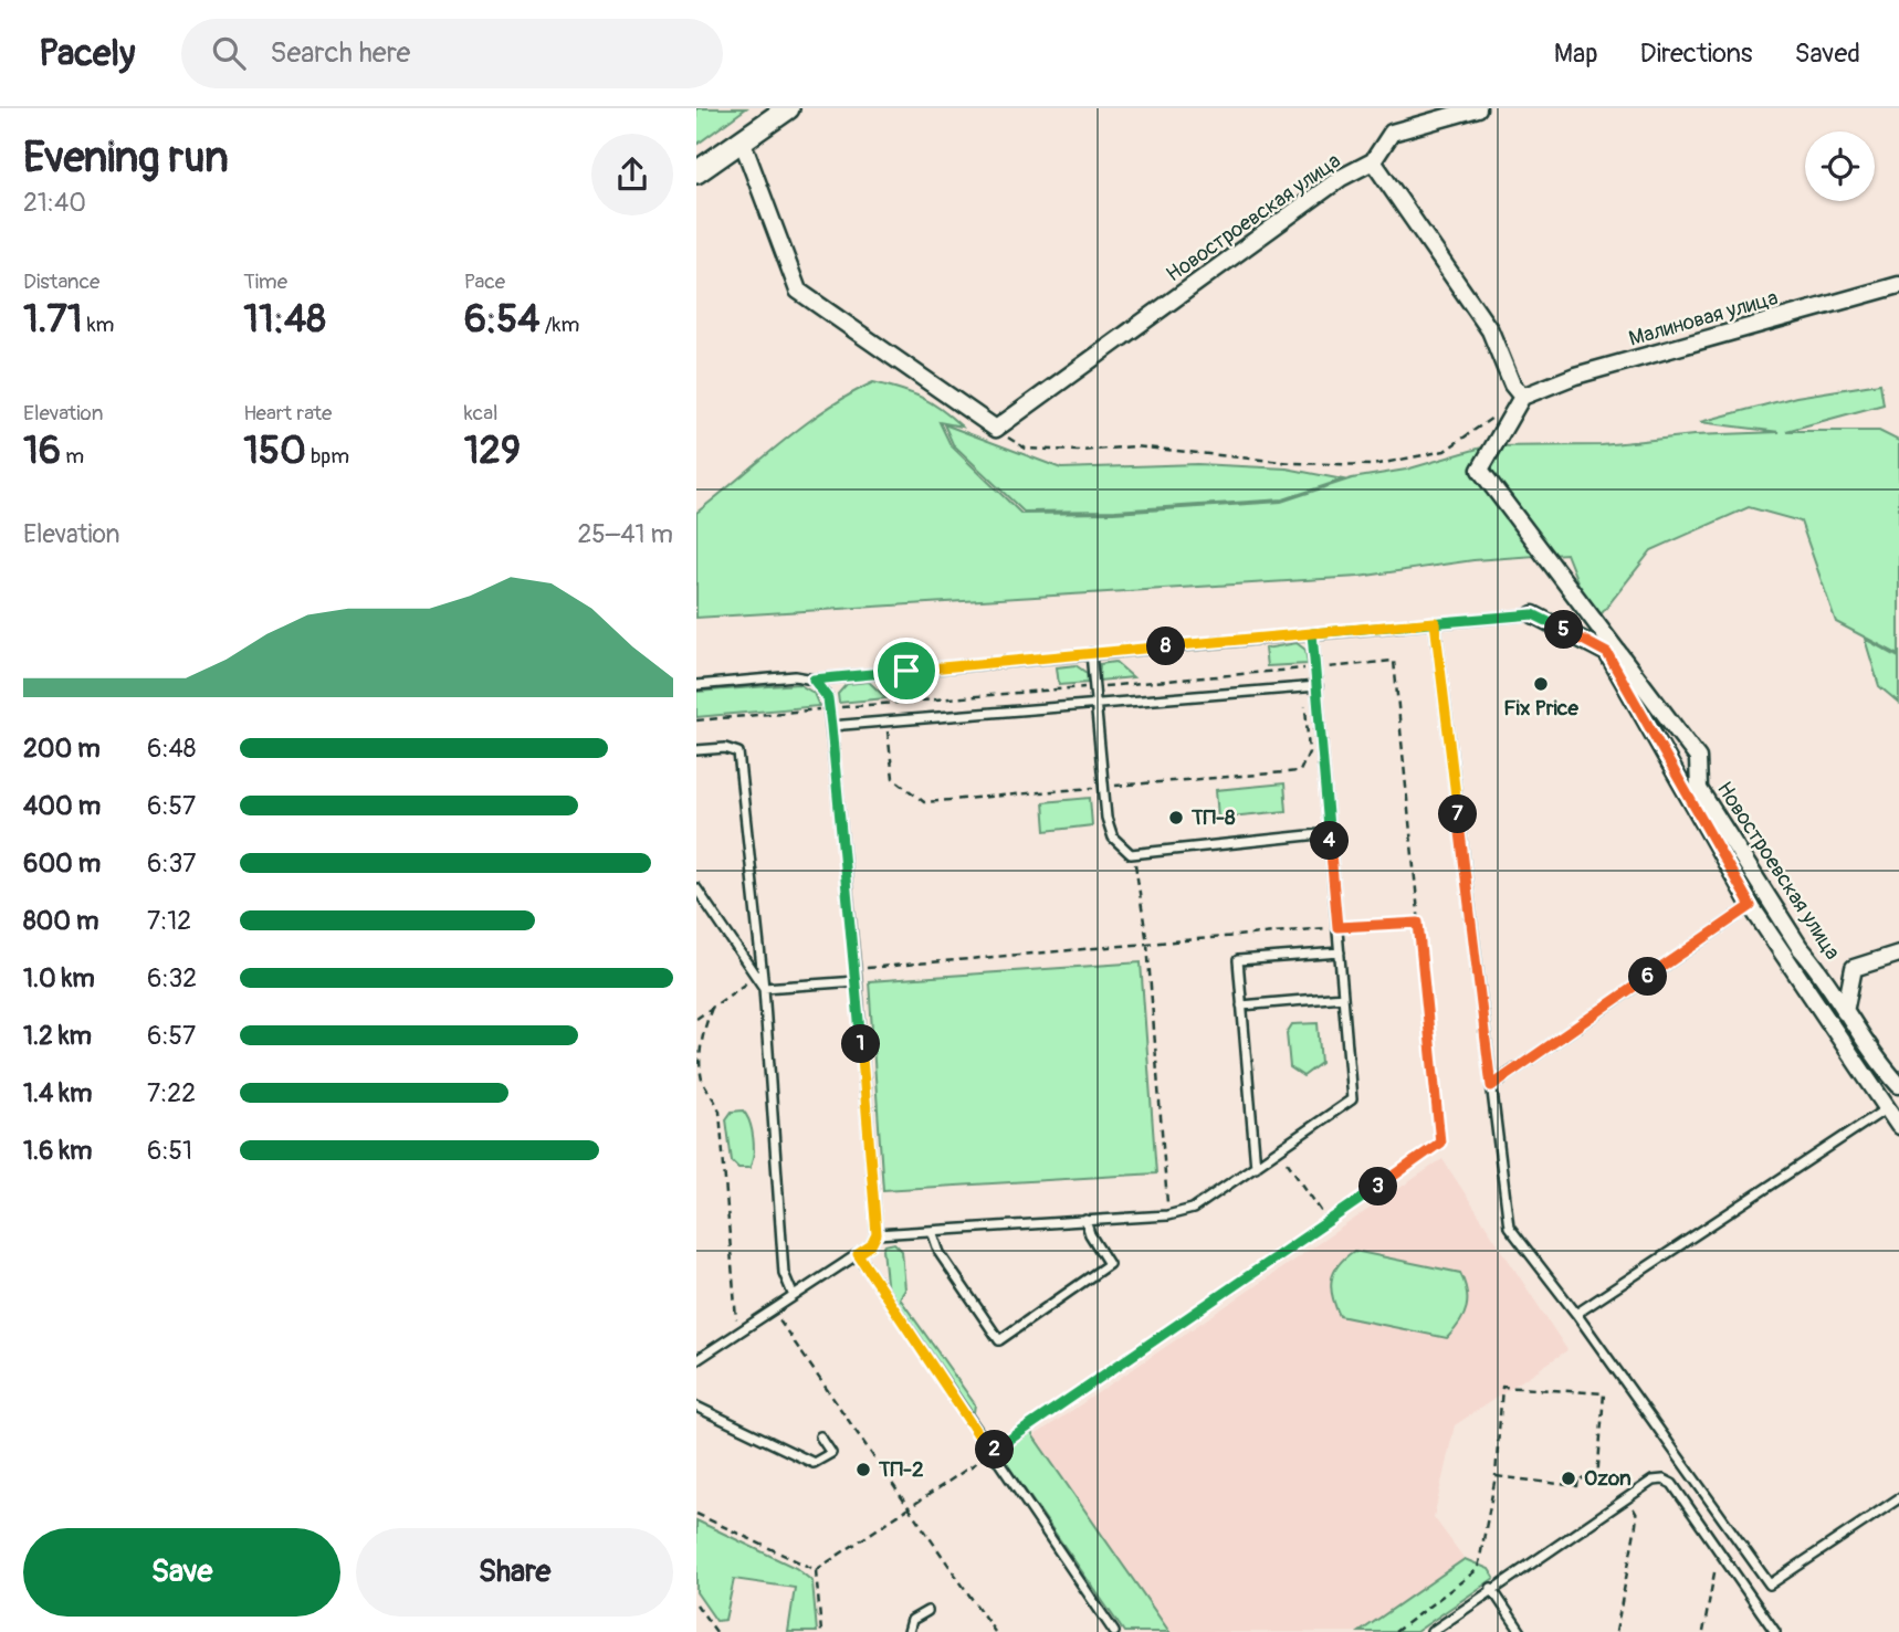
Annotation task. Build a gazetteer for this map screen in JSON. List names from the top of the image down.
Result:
{
  "streets": {
    "street": ["Новостроевская улица", "Малиновая улица"]
  },
  "crossings": [
    ["Новостроевская улица", "Малиновая улица"]
  ],
  "places": [
    "Fix Price",
    "ТП-8",
    "ТП-2",
    "Ozon"
  ],
  "page": {
    "header": "Pacely",
    "search": "Search here",
    "nav": ["Map", "Directions", "Saved"],
    "heading": ["Evening run", "21:40"],
    "stats": [
      ["Distance", "1.71 km"],
      ["Time", "11:48"],
      ["Pace", "6:54 /km"],
      ["Elevation", "16 m"],
      ["Heart rate", "150 bpm"],
      ["kcal", "129"]
    ],
    "chart": ["Elevation", "25–41 m"],
    "pins": [
      "5",
      "8",
      "7",
      "4",
      "6",
      "1",
      "3",
      "2"
    ],
    "list": [
      {
        "name": "200 m",
        "note": "6:48"
      },
      {
        "name": "400 m",
        "note": "6:57"
      },
      {
        "name": "600 m",
        "note": "6:37"
      },
      {
        "name": "800 m",
        "note": "7:12"
      },
      {
        "name": "1.0 km",
        "note": "6:32"
      },
      {
        "name": "1.2 km",
        "note": "6:57"
      },
      {
        "name": "1.4 km",
        "note": "7:22"
      },
      {
        "name": "1.6 km",
        "note": "6:51"
      }
    ],
    "buttons": ["Save", "Share"]
  }
}
